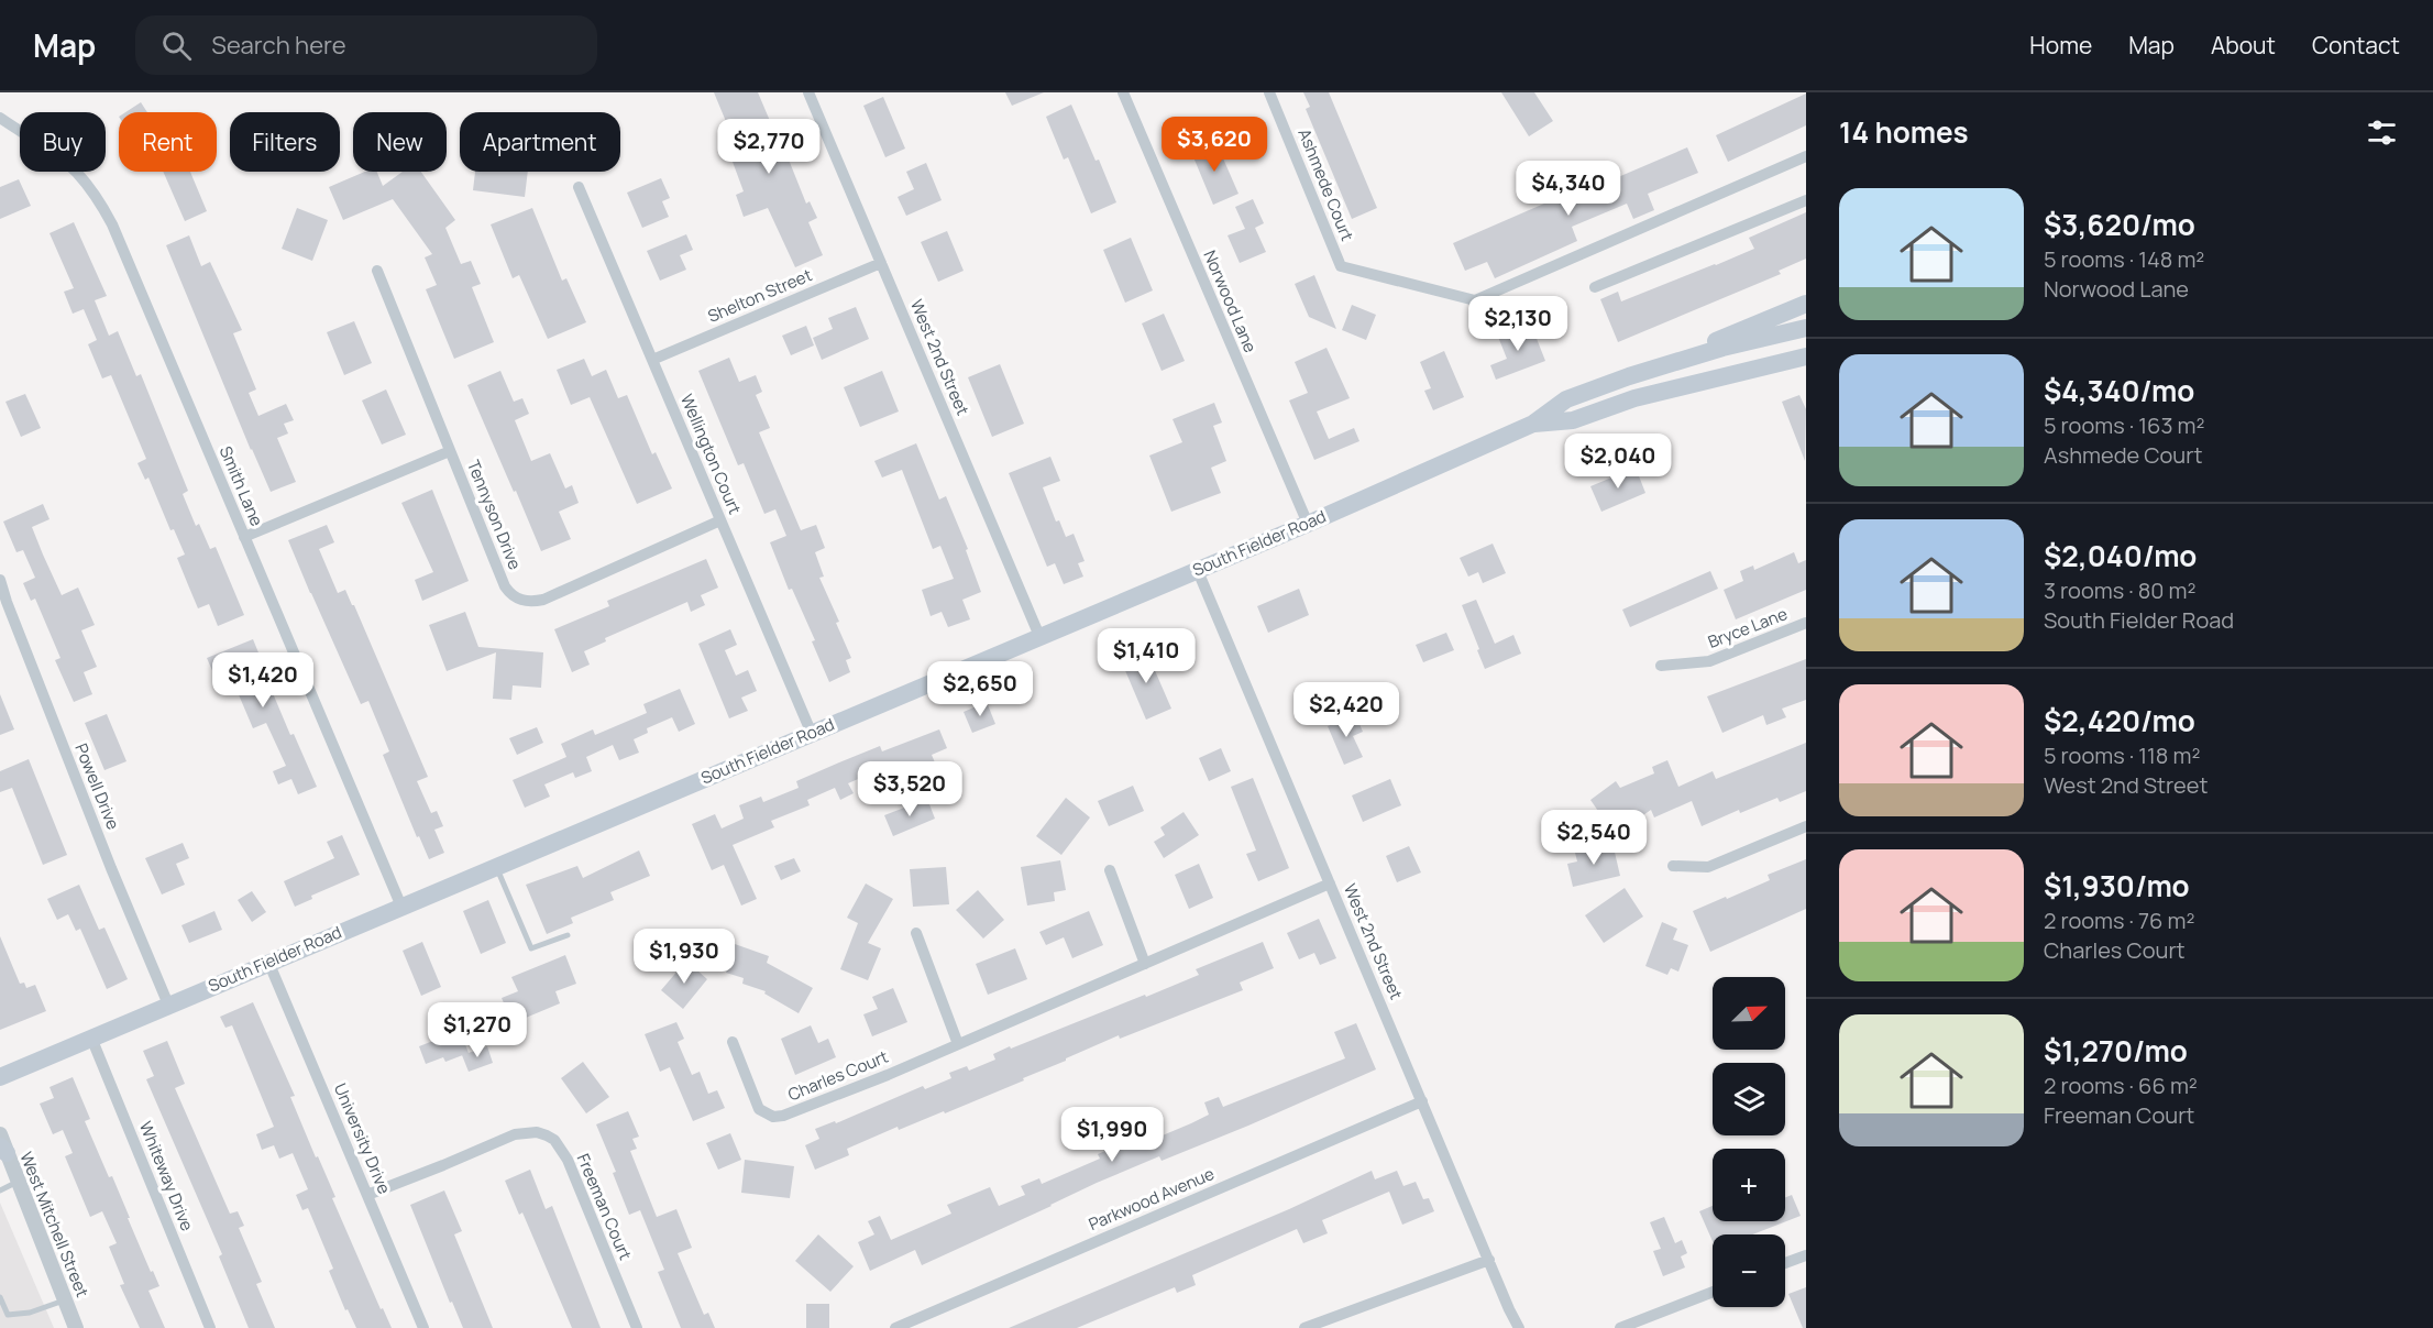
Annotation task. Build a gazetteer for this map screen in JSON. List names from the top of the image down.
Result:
{
  "streets": {
    "main road": ["South Fielder Road"],
    "street": [
      "Ashmede Court",
      "Shelton Street",
      "Norwood Lane",
      "West 2nd Street",
      "Wellington Court",
      "Smith Lane",
      "Tennyson Drive",
      "Bryce Lane",
      "Powell Drive",
      "Charles Court",
      "University Drive",
      "Whiteway Drive",
      "Parkwood Avenue",
      "Freeman Court",
      "West Mitchell Street"
    ]
  },
  "crossings": [
    ["Shelton Street", "West 2nd Street"],
    ["Shelton Street", "Wellington Court"],
    ["Norwood Lane", "South Fielder Road"],
    ["West 2nd Street", "South Fielder Road"],
    ["West 2nd Street", "Charles Court"],
    ["West 2nd Street", "Parkwood Avenue"],
    ["Wellington Court", "Tennyson Drive"],
    ["Wellington Court", "South Fielder Road"],
    ["Smith Lane", "South Fielder Road"],
    ["South Fielder Road", "Powell Drive"],
    ["South Fielder Road", "University Drive"],
    ["South Fielder Road", "Whiteway Drive"],
    ["University Drive", "Freeman Court"]
  ],
  "north": "top right",
  "page": {
    "header": "Map",
    "search": "Search here",
    "nav": [
      "Home",
      "Map",
      "About",
      "Contact"
    ],
    "heading": "14 homes",
    "chip": [
      "Buy",
      "Rent",
      "Filters",
      "New",
      "Apartment"
    ],
    "price": [
      "$3,620",
      "$2,770",
      "$4,340",
      "$2,130",
      "$2,040",
      "$1,410",
      "$1,420",
      "$2,650",
      "$2,420",
      "$3,520",
      "$2,540",
      "$1,930",
      "$1,270",
      "$1,990"
    ],
    "list": [
      {
        "name": "$3,620/mo",
        "note": "5 rooms · 148 m² · Norwood Lane"
      },
      {
        "name": "$4,340/mo",
        "note": "5 rooms · 163 m² · Ashmede Court"
      },
      {
        "name": "$2,040/mo",
        "note": "3 rooms · 80 m² · South Fielder Road"
      },
      {
        "name": "$2,420/mo",
        "note": "5 rooms · 118 m² · West 2nd Street"
      },
      {
        "name": "$1,930/mo",
        "note": "2 rooms · 76 m² · Charles Court"
      },
      {
        "name": "$1,270/mo",
        "note": "2 rooms · 66 m² · Freeman Court"
      }
    ],
    "map_buttons": ["+", "−"]
  }
}
